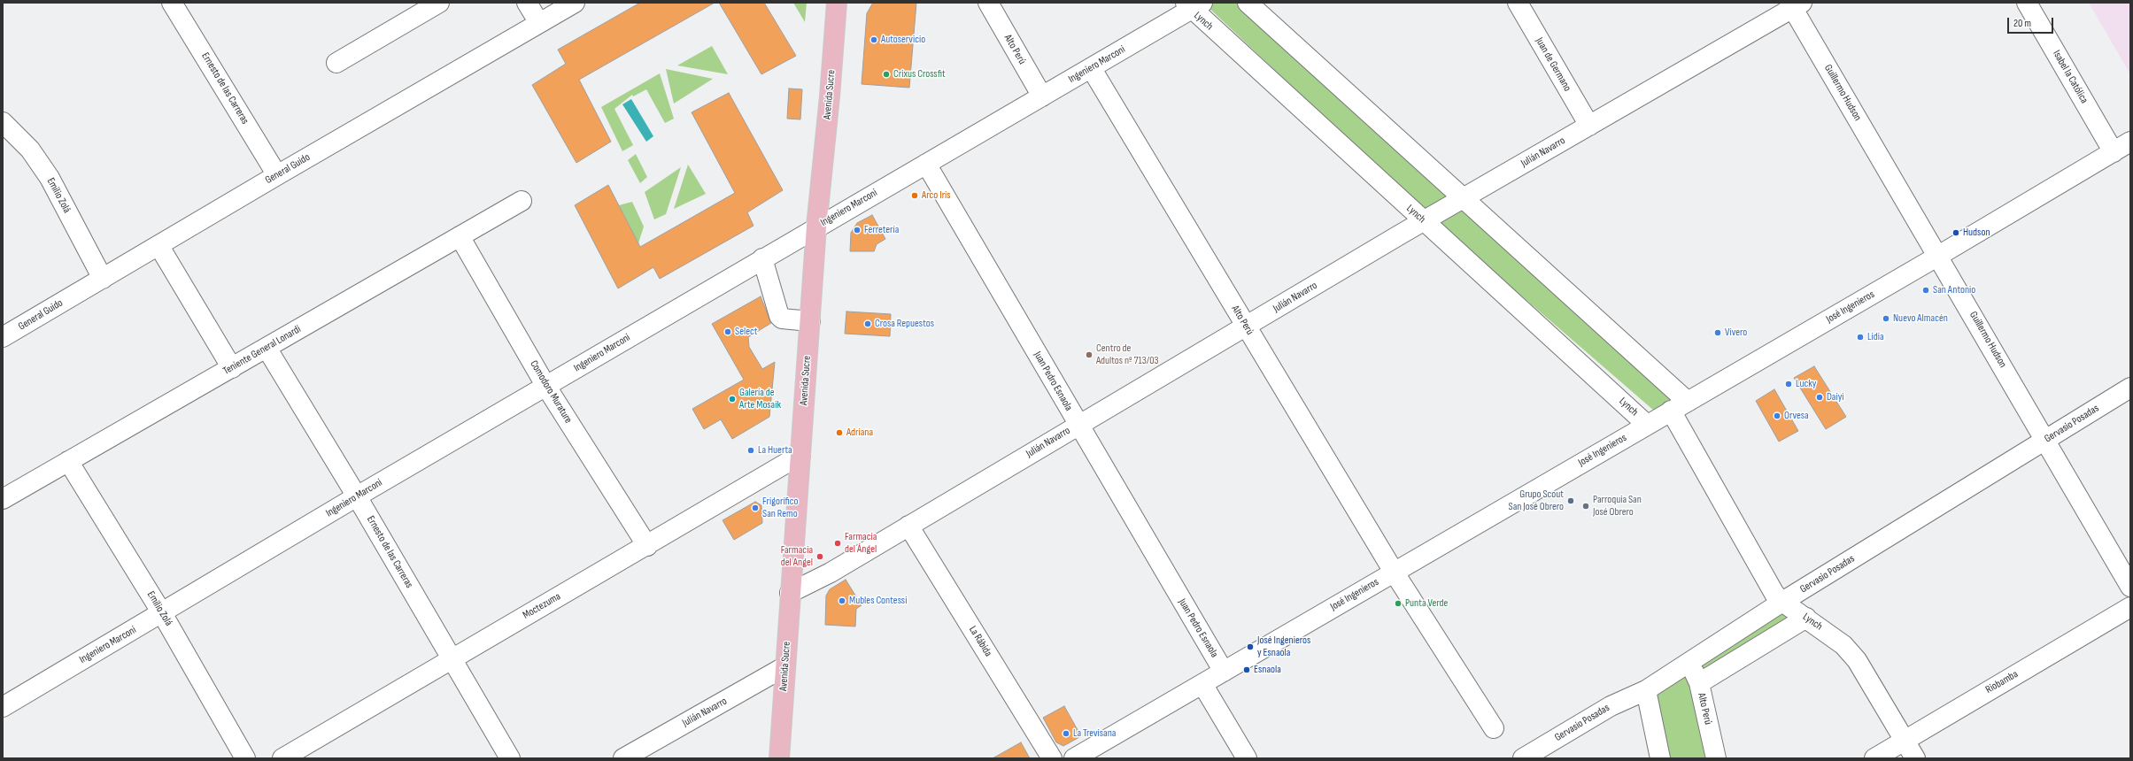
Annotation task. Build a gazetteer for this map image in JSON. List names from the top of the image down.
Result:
{
  "streets": {
    "main road": ["Avenida Sucre"],
    "street": [
      "Lynch",
      "Alto Perú",
      "Ingeniero Marconi",
      "Juan de Germano",
      "Isabel la Católica",
      "Ernesto de las Carreras",
      "Guillermo Hudson",
      "Julián Navarro",
      "General Guido",
      "Emilio Zolá",
      "José Ingenieros",
      "Teniente General Lonardi",
      "Juan Pedro Esnaola",
      "Comodoro Murature",
      "Gervasio Posadas",
      "Moctezuma",
      "La Rábida",
      "Riobamba"
    ]
  },
  "crossings": [
    ["Lynch", "Ingeniero Marconi"],
    ["Lynch", "Julián Navarro"],
    ["Lynch", "José Ingenieros"],
    ["Lynch", "Gervasio Posadas"],
    ["Lynch", "Riobamba"],
    ["Alto Perú", "Ingeniero Marconi"],
    ["Alto Perú", "Julián Navarro"],
    ["Alto Perú", "José Ingenieros"],
    ["Alto Perú", "Gervasio Posadas"],
    ["Ingeniero Marconi", "Ernesto de las Carreras"],
    ["Ingeniero Marconi", "Avenida Sucre"],
    ["Ingeniero Marconi", "Emilio Zolá"],
    ["Ingeniero Marconi", "Juan Pedro Esnaola"],
    ["Ingeniero Marconi", "Comodoro Murature"],
    ["Juan de Germano", "Julián Navarro"],
    ["Isabel la Católica", "José Ingenieros"],
    ["Ernesto de las Carreras", "General Guido"],
    ["Ernesto de las Carreras", "Teniente General Lonardi"],
    ["Ernesto de las Carreras", "Moctezuma"],
    ["Guillermo Hudson", "Julián Navarro"],
    ["Guillermo Hudson", "José Ingenieros"],
    ["Guillermo Hudson", "Gervasio Posadas"],
    ["Avenida Sucre", "Julián Navarro"],
    ["Avenida Sucre", "Moctezuma"],
    ["Julián Navarro", "Juan Pedro Esnaola"],
    ["Julián Navarro", "La Rábida"],
    ["General Guido", "Emilio Zolá"],
    ["Emilio Zolá", "Teniente General Lonardi"],
    ["José Ingenieros", "Juan Pedro Esnaola"],
    ["Teniente General Lonardi", "Comodoro Murature"],
    ["Comodoro Murature", "Moctezuma"]
  ],
  "places": [
    "Autoservicio",
    "Crixus Crossfit",
    "Arco Iris",
    "Ferretería",
    "Hudson",
    "San Antonio",
    "Nuevo Almacén",
    "Crosa Repuestos",
    "Select",
    "Vivero",
    "Lidia",
    "Centro de Adultos nº 713/03",
    "Lucky",
    "Daiyi",
    "Galería de Arte Mosaik",
    "Orvesa",
    "Adriana",
    "La Huerta",
    "Grupo Scout San José Obrero",
    "Parroquia San José Obrero",
    "Frigorífico San Remo",
    "Farmacia del Ángel",
    "Farmacia del Angel",
    "Mubles Contessi",
    "Punta Verde",
    "José Ingenieros y Esnaola",
    "Esnaola",
    "La Trevisana"
  ],
  "scale_bar": "20 m"
}
